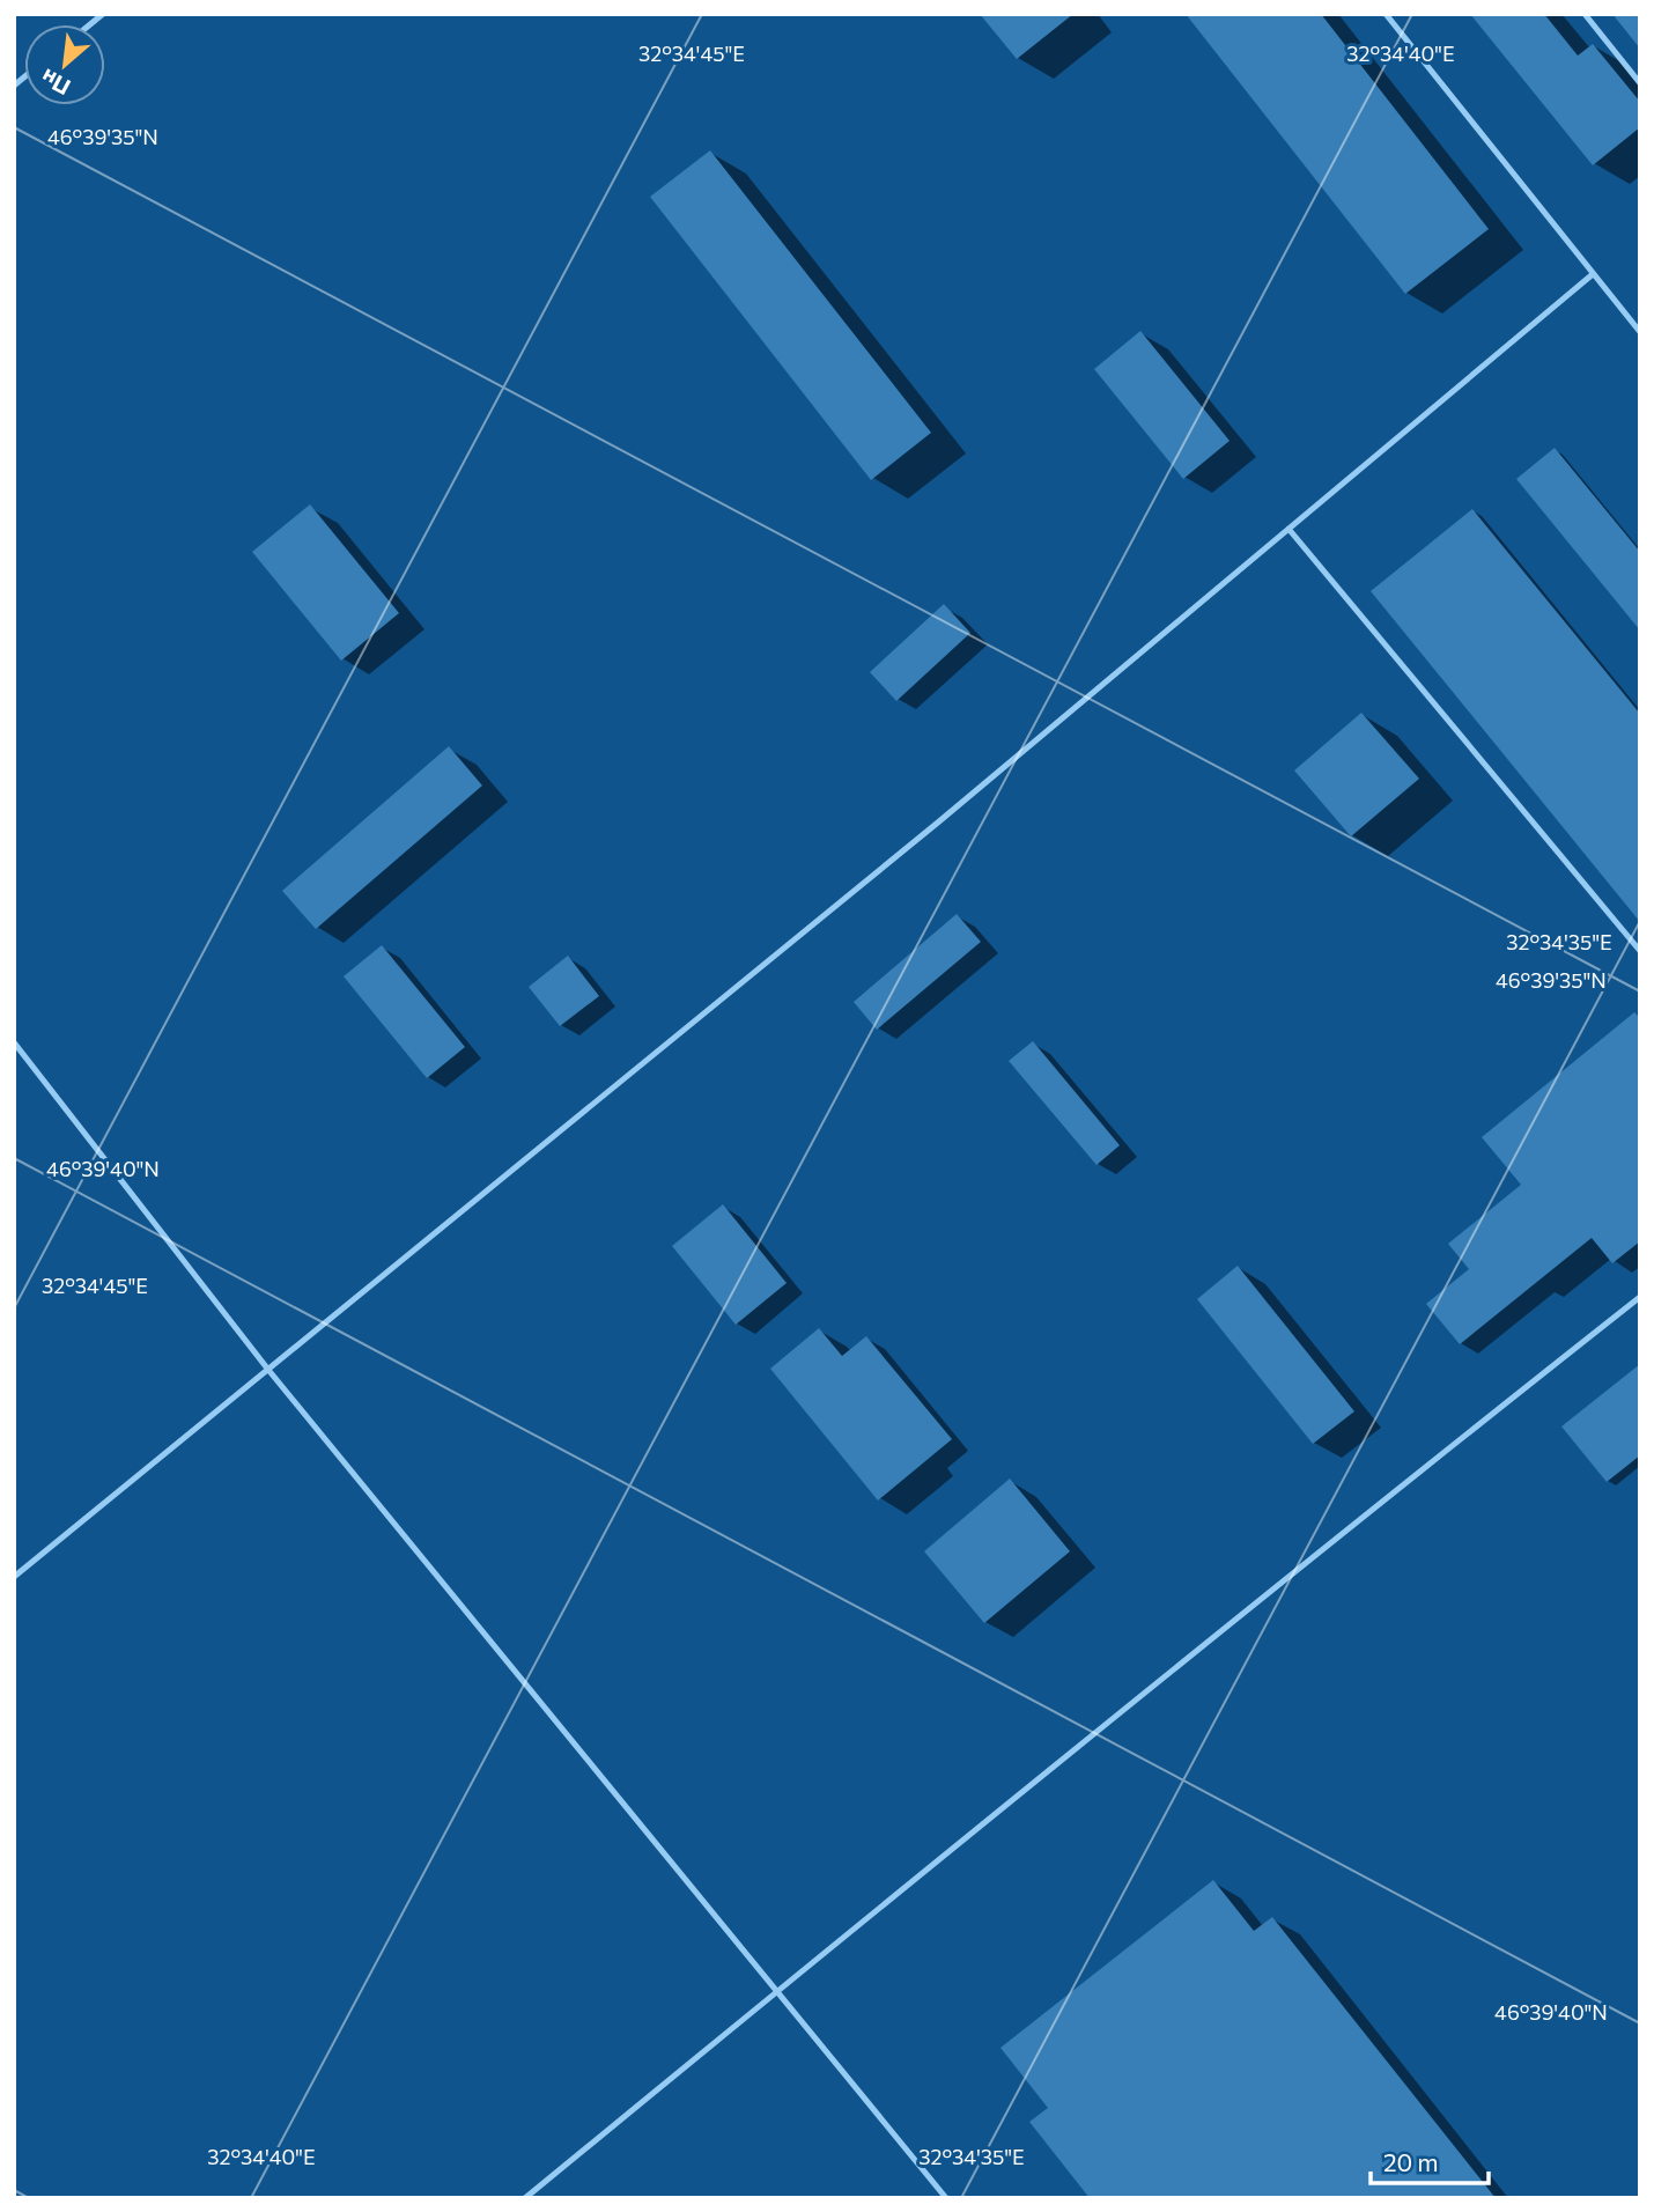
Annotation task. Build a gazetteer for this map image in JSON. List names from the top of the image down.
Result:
{
  "scale_bar": "20 m",
  "north": "bottom left",
  "coordinates": [
    "32°34'45\"E",
    "32°34'40\"E",
    "46°39'35\"N",
    "32°34'35\"E",
    "46°39'40\"N"
  ]
}
